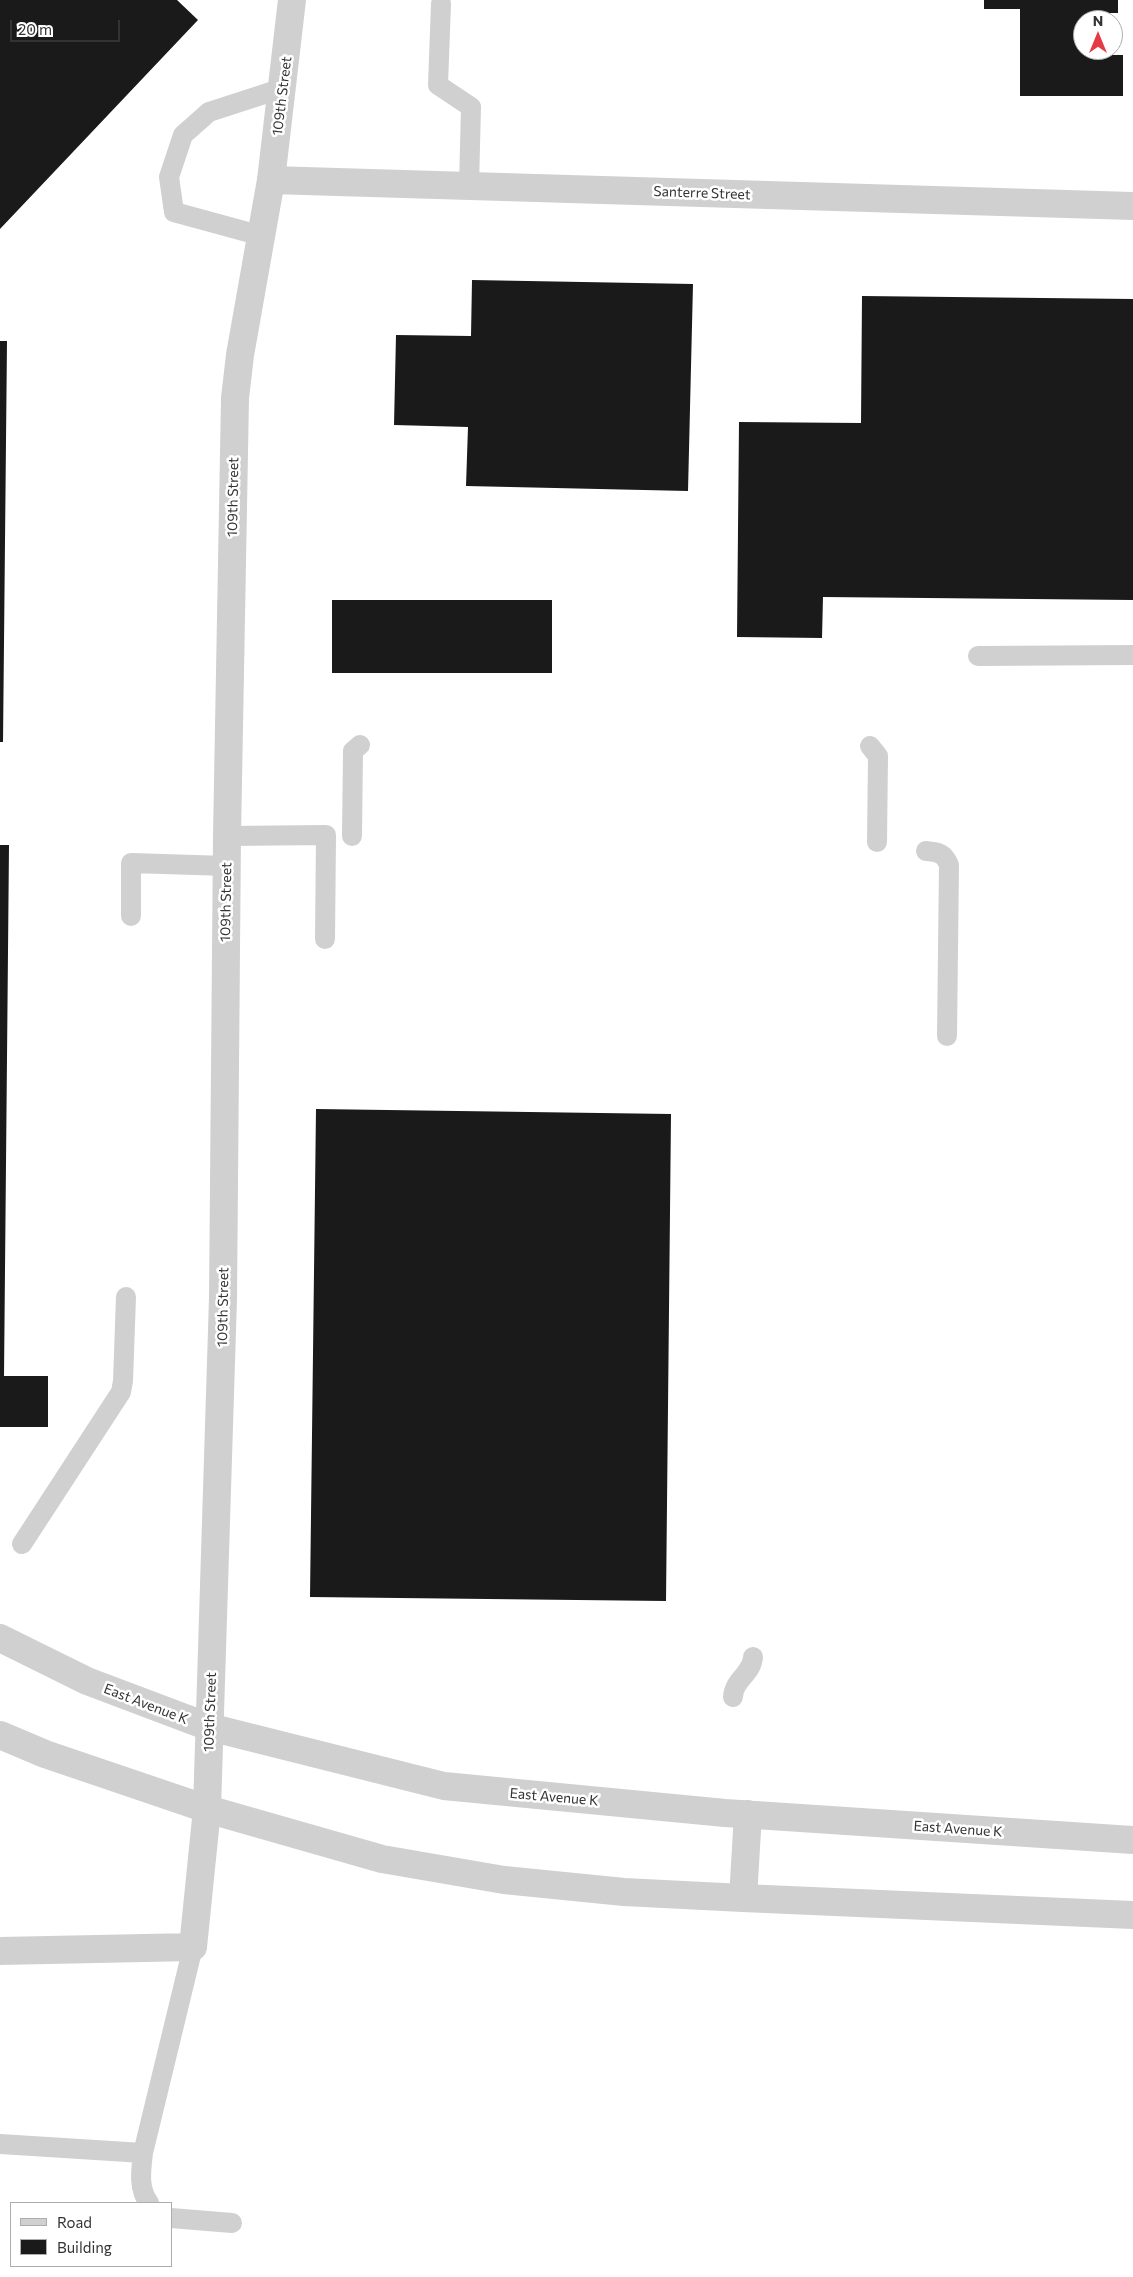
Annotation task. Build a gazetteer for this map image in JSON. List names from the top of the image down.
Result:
{
  "streets": {
    "street": ["109th Street", "Santerre Street", "East Avenue K"]
  },
  "crossings": [
    ["109th Street", "Santerre Street"],
    ["109th Street", "East Avenue K"]
  ],
  "legend": ["Road", "Building"],
  "scale_bar": "20 m",
  "north": "top"
}
